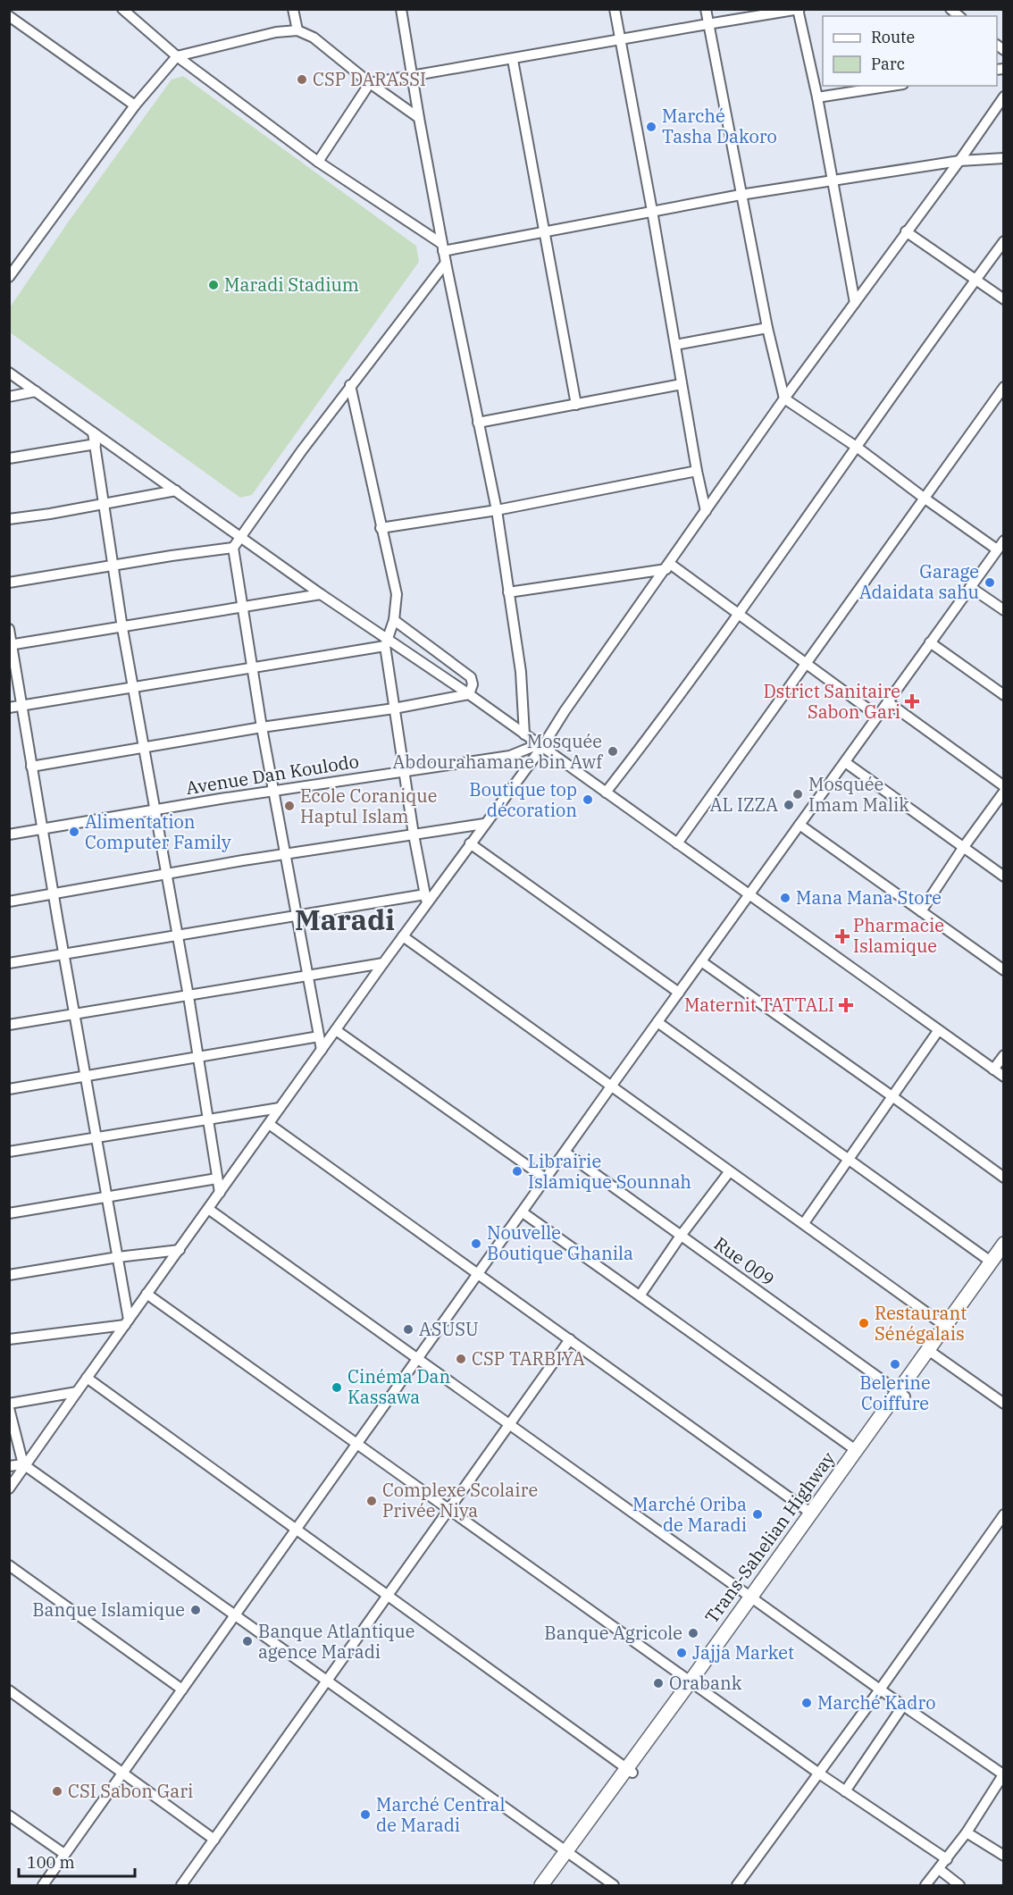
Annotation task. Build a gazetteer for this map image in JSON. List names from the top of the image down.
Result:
{
  "streets": {
    "highway": ["Trans-Sahelian Highway"],
    "street": ["Avenue Dan Koulodo", "Rue 009"]
  },
  "crossings": [
    ["Rue 009", "Trans-Sahelian Highway"]
  ],
  "districts": ["Maradi"],
  "places": {
    "other": [
      "CSP DARASSI",
      "Marché Tasha Dakoro",
      "Maradi Stadium",
      "Garage Adaidata sahu",
      "Mosquée Abdourahamane bin Awf",
      "Mosquée Imam Malik",
      "Boutique top décoration",
      "AL IZZA",
      "Ecole Coranique Haptul Islam",
      "Alimentation Computer Family",
      "Mana Mana Store",
      "Librairie Islamique Sounnah",
      "Nouvelle Boutique Ghanila",
      "Restaurant Sénégalais",
      "ASUSU",
      "CSP TARBIYA",
      "Belerine Coiffure",
      "Cinéma Dan Kassawa",
      "Complexe Scolaire Privée Niya",
      "Marché Oriba de Maradi",
      "Banque Islamique",
      "Banque Agricole",
      "Banque Atlantique agence Maradi",
      "Jajja Market",
      "Orabank",
      "Marché Kadro",
      "CSI Sabon Gari",
      "Marché Central de Maradi"
    ],
    "health": ["Dstrict Sanitaire Sabon Gari", "Pharmacie Islamique", "Maternit TATTALI"]
  },
  "legend": ["Route", "Parc"],
  "scale_bar": "100 m"
}
